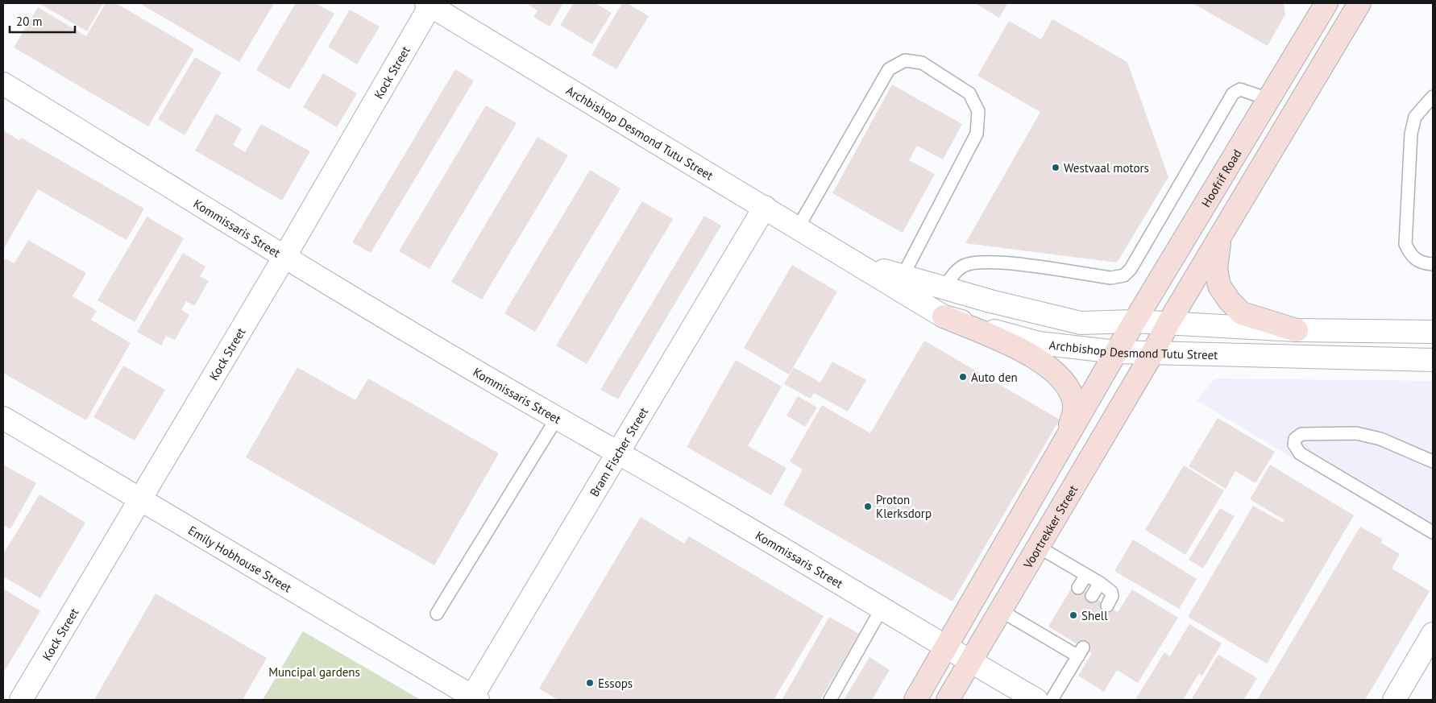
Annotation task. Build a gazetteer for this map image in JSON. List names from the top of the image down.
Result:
{
  "streets": {
    "street": [
      "Kock Street",
      "Archbishop Desmond Tutu Street",
      "Hoofrif Road",
      "Kommissaris Street",
      "Bram Fischer Street",
      "Voortrekker Street",
      "Emily Hobhouse Street"
    ]
  },
  "crossings": [
    ["Kock Street", "Archbishop Desmond Tutu Street"],
    ["Kock Street", "Kommissaris Street"],
    ["Kock Street", "Emily Hobhouse Street"],
    ["Archbishop Desmond Tutu Street", "Hoofrif Road"],
    ["Archbishop Desmond Tutu Street", "Bram Fischer Street"],
    ["Archbishop Desmond Tutu Street", "Voortrekker Street"],
    ["Kommissaris Street", "Bram Fischer Street"],
    ["Kommissaris Street", "Voortrekker Street"],
    ["Bram Fischer Street", "Emily Hobhouse Street"]
  ],
  "parks": ["Muncipal gardens"],
  "places": [
    "Westvaal motors",
    "Auto den",
    "Proton Klerksdorp",
    "Shell",
    "Essops"
  ],
  "scale_bar": "20 m"
}
